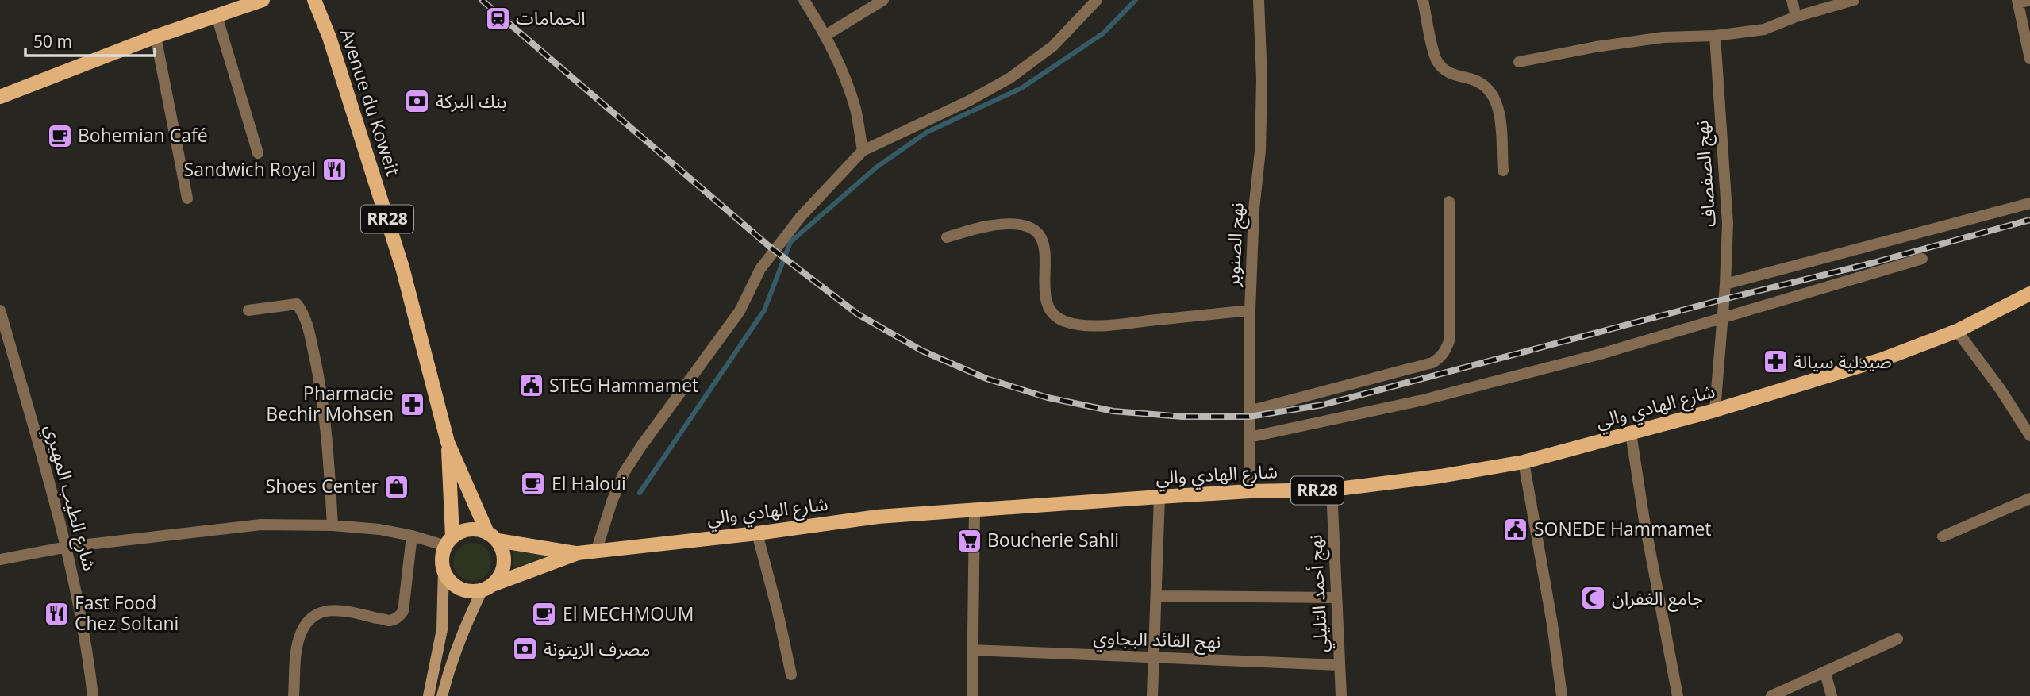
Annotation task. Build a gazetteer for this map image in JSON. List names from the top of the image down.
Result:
{
  "streets": {
    "main road": ["Avenue du Koweit", "RR28", "شارع الهادي والي"],
    "street": [
      "نهج الصفصاف",
      "نهج الصنوبر",
      "شارع الطيب المهيري",
      "نهج أحمد التليلي",
      "نهج القائد البجاوي"
    ]
  },
  "crossings": [
    ["Avenue du Koweit", "RR28"],
    ["نهج الصفصاف", "شارع الهادي والي"],
    ["RR28", "شارع الهادي والي"],
    ["نهج الصنوبر", "شارع الهادي والي"],
    ["شارع الهادي والي", "نهج أحمد التليلي"],
    ["نهج أحمد التليلي", "نهج القائد البجاوي"]
  ],
  "places": {
    "station": ["الحمامات"],
    "bank": ["بنك البركة", "مصرف الزيتونة"],
    "cafe": ["Bohemian Café", "El Haloui", "El MECHMOUM"],
    "restaurant": ["Sandwich Royal", "Fast Food Chez Soltani"],
    "pharmacy": ["صيدلية سيالة", "Pharmacie Bechir Mohsen"],
    "public building": ["STEG Hammamet", "SONEDE Hammamet"],
    "shop": ["Shoes Center"],
    "supermarket": ["Boucherie Sahli"],
    "mosque": ["جامع الغفران"]
  },
  "scale_bar": "50 m"
}
